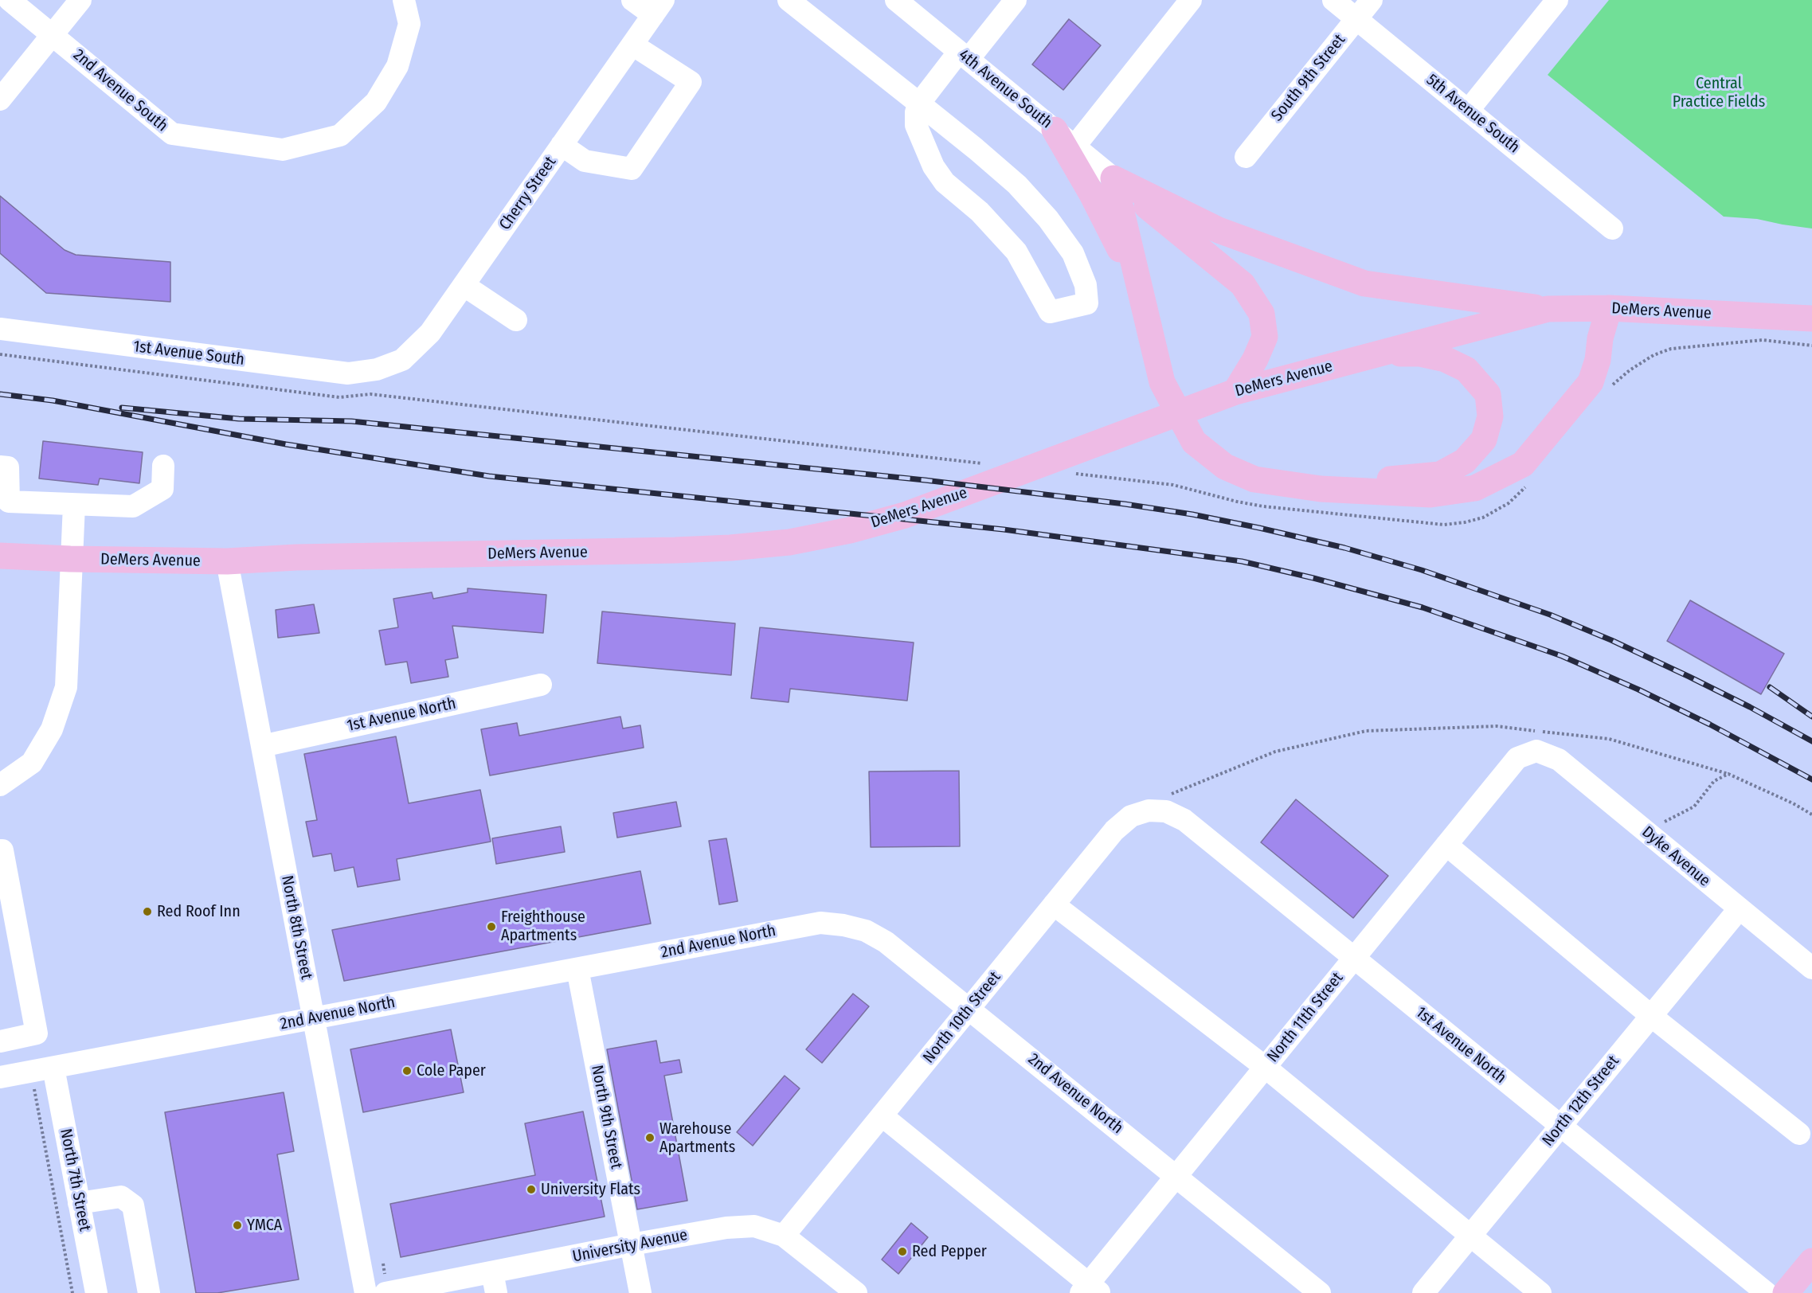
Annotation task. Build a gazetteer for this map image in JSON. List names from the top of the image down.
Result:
{
  "streets": {
    "main road": ["DeMers Avenue"],
    "street": [
      "South 9th Street",
      "4th Avenue South",
      "2nd Avenue South",
      "5th Avenue South",
      "Cherry Street",
      "1st Avenue South",
      "1st Avenue North",
      "Dyke Avenue",
      "North 8th Street",
      "2nd Avenue North",
      "North 10th Street",
      "North 11th Street",
      "North 12th Street",
      "North 9th Street",
      "North 7th Street",
      "University Avenue"
    ]
  },
  "crossings": [
    ["South 9th Street", "5th Avenue South"],
    ["Cherry Street", "1st Avenue South"],
    ["DeMers Avenue", "North 8th Street"],
    ["1st Avenue North", "North 8th Street"],
    ["1st Avenue North", "North 10th Street"],
    ["1st Avenue North", "North 11th Street"],
    ["1st Avenue North", "North 12th Street"],
    ["Dyke Avenue", "North 11th Street"],
    ["Dyke Avenue", "North 12th Street"],
    ["North 8th Street", "2nd Avenue North"],
    ["2nd Avenue North", "North 10th Street"],
    ["2nd Avenue North", "North 11th Street"],
    ["2nd Avenue North", "North 9th Street"],
    ["2nd Avenue North", "North 7th Street"],
    ["North 10th Street", "University Avenue"],
    ["North 9th Street", "University Avenue"]
  ],
  "parks": ["Central Practice Fields"],
  "places": [
    "Red Roof Inn",
    "Freighthouse Apartments",
    "Cole Paper",
    "Warehouse Apartments",
    "University Flats",
    "YMCA",
    "Red Pepper"
  ]
}
